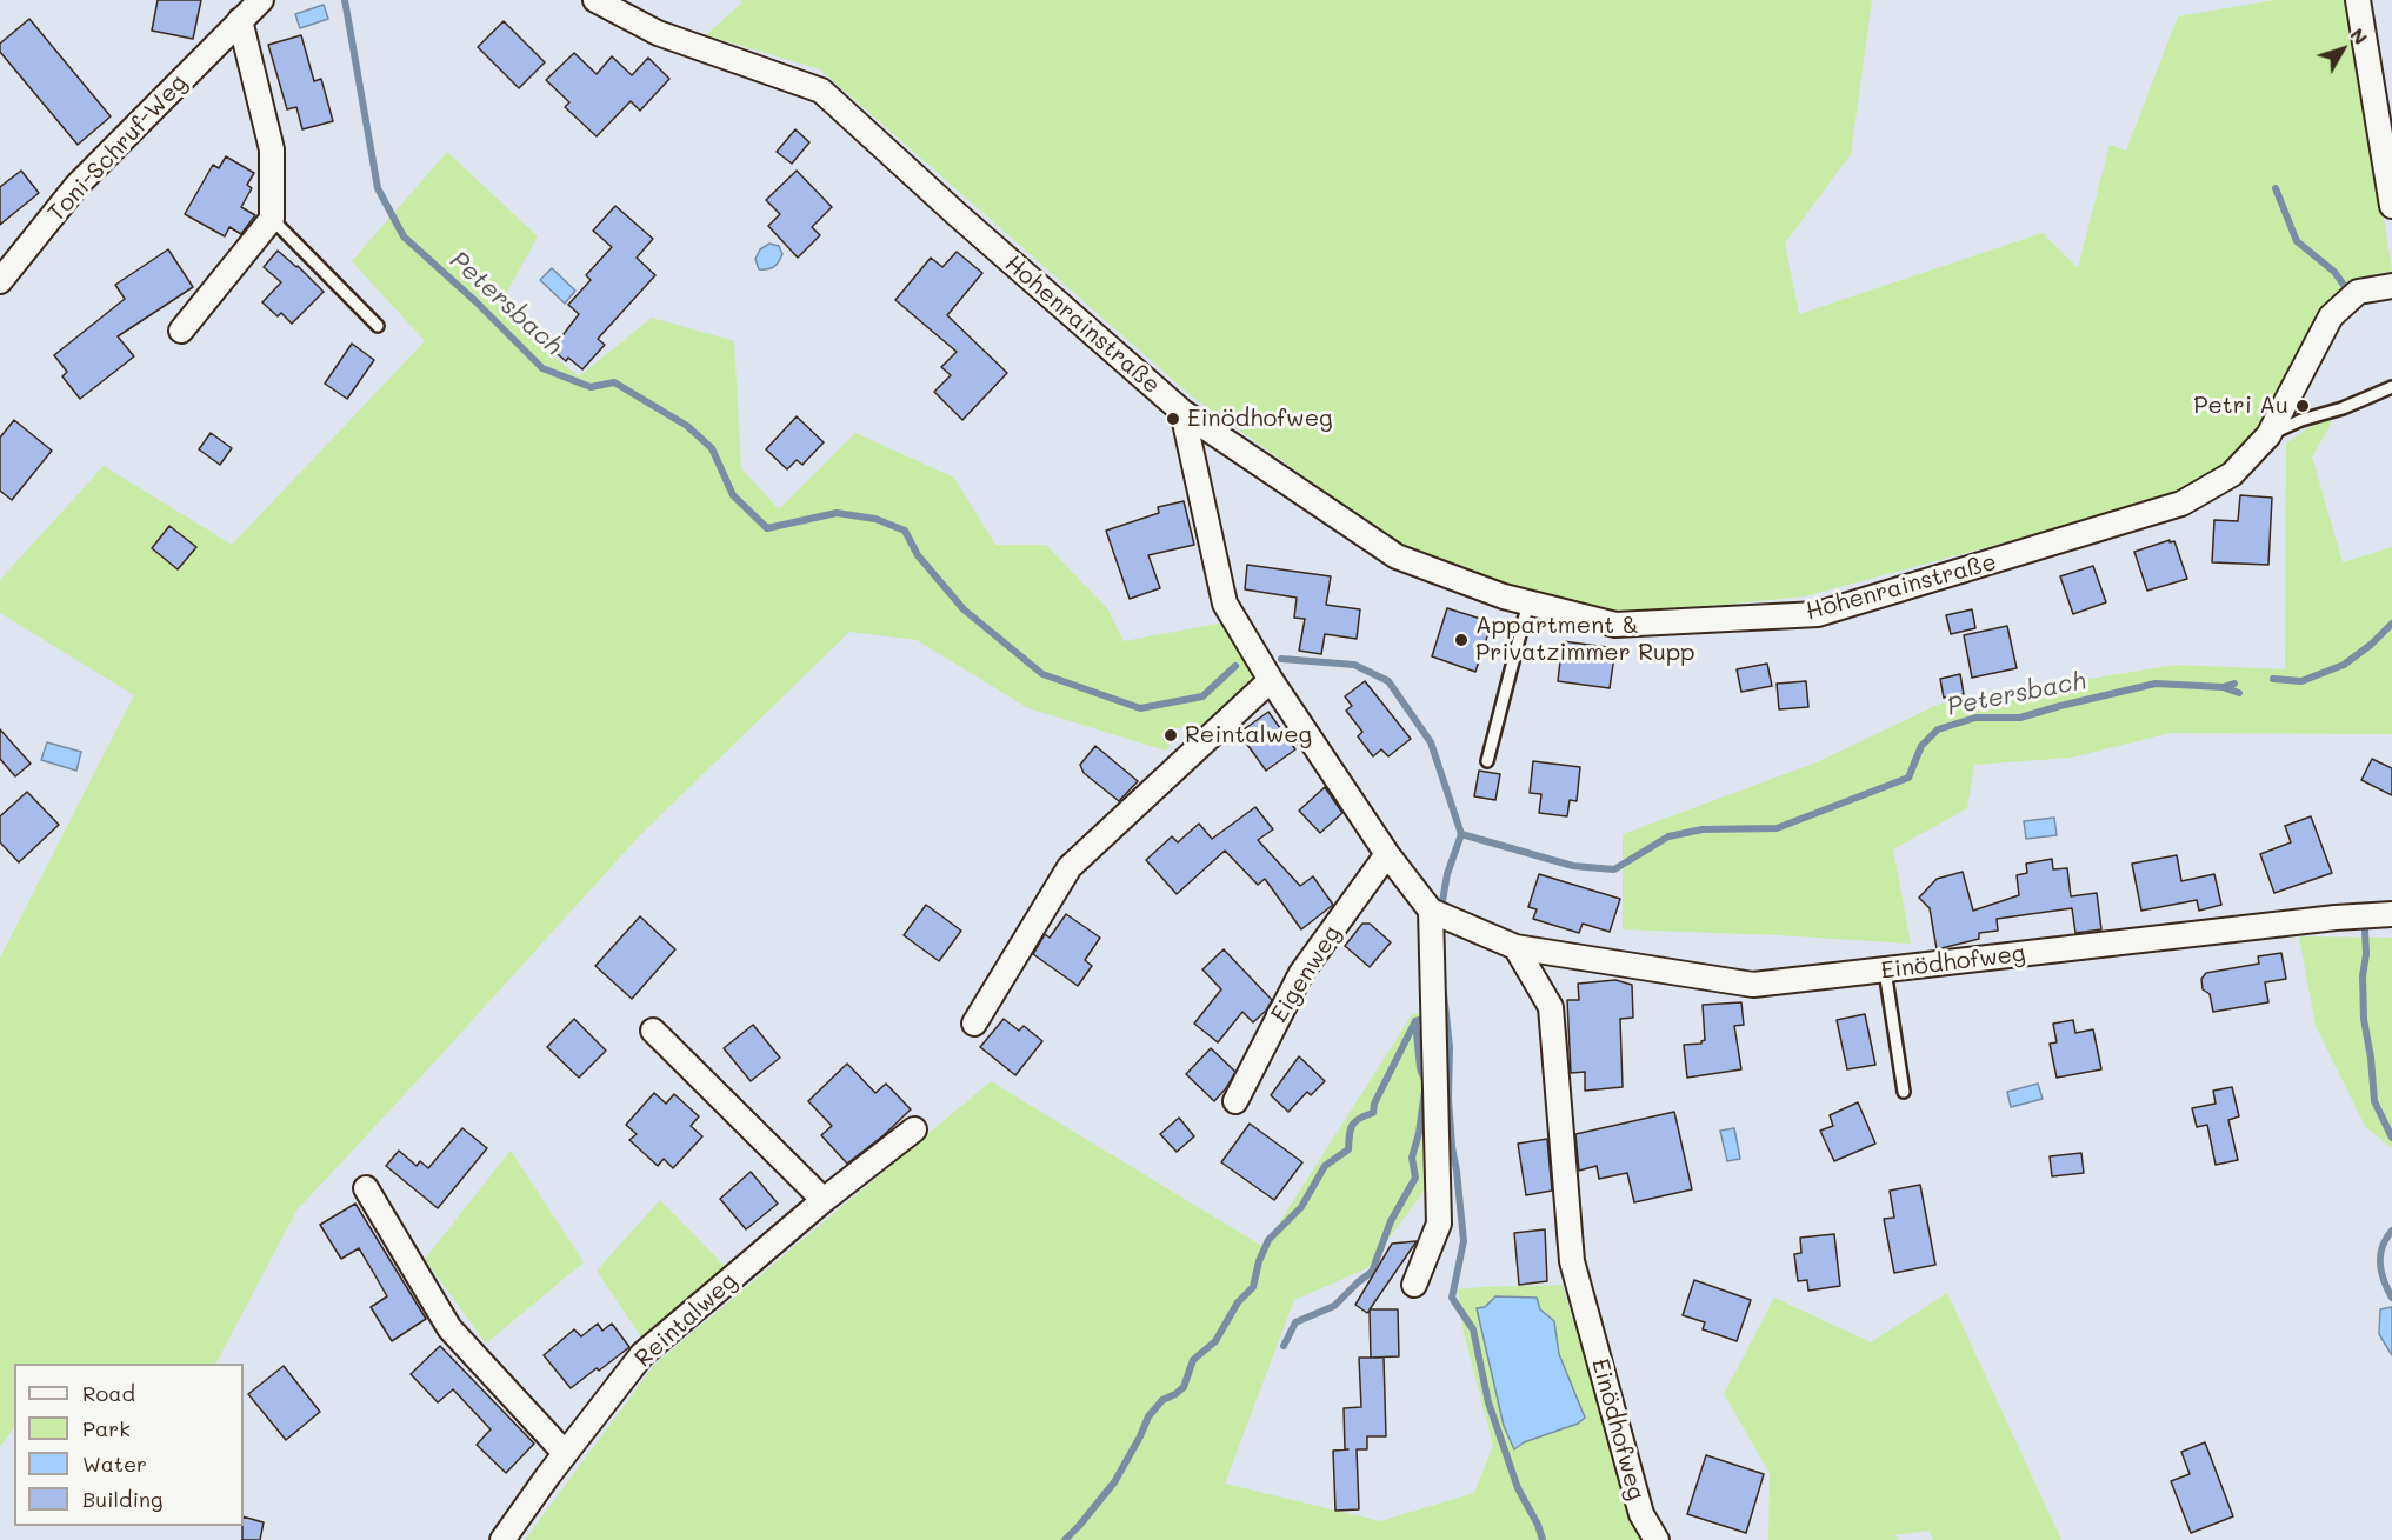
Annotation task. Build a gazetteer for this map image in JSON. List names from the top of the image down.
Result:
{
  "streets": {
    "street": [
      "Toni-Schruf-Weg",
      "Hohenrainstraße",
      "Einödhofweg",
      "Eigenweg",
      "Reintalweg"
    ]
  },
  "crossings": [
    ["Hohenrainstraße", "Einödhofweg"],
    ["Einödhofweg", "Eigenweg"]
  ],
  "water": ["Petersbach"],
  "places": [
    "Petri Au",
    "Einödhofweg",
    "Appartment & Privatzimmer Rupp",
    "Reintalweg"
  ],
  "legend": [
    "Road",
    "Park",
    "Water",
    "Building"
  ],
  "north": "top right"
}
